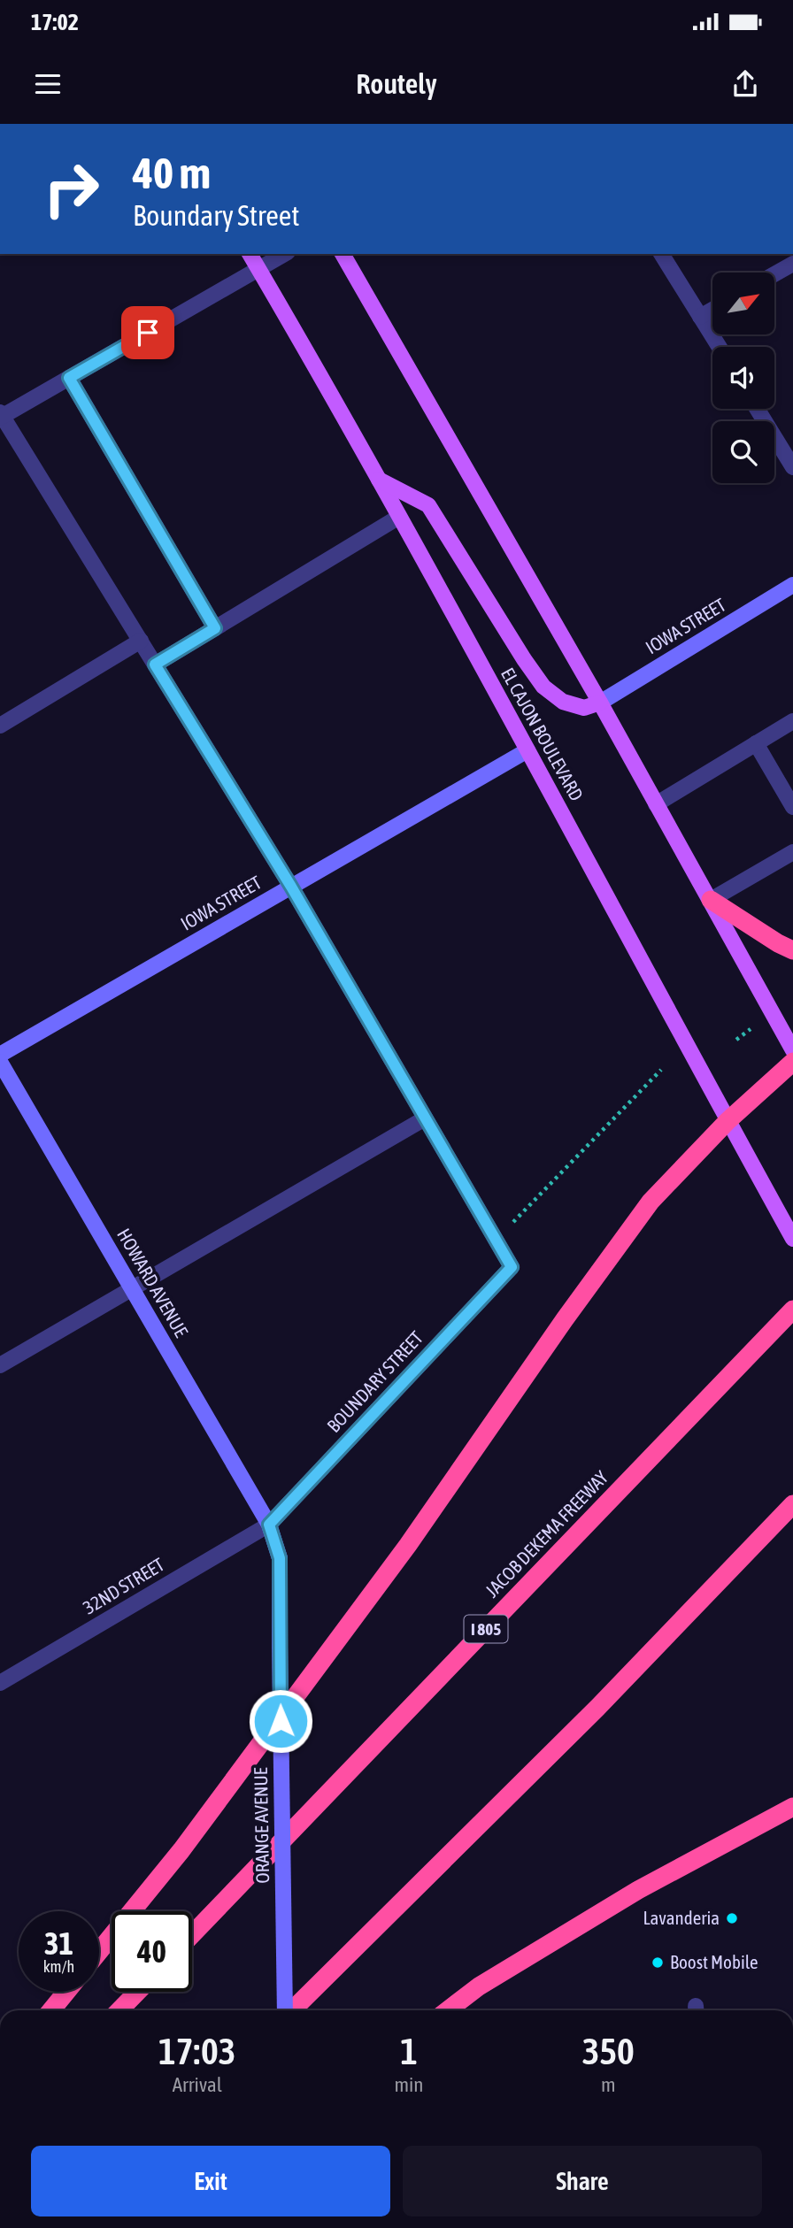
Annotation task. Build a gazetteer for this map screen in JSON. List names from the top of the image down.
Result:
{
  "streets": {
    "highway": ["JACOB DEKEMA FREEWAY", "I 805"],
    "main road": ["EL CAJON BOULEVARD"],
    "street": [
      "IOWA STREET",
      "HOWARD AVENUE",
      "BOUNDARY STREET",
      "32ND STREET",
      "ORANGE AVENUE"
    ]
  },
  "crossings": [
    ["IOWA STREET", "EL CAJON BOULEVARD"],
    ["HOWARD AVENUE", "BOUNDARY STREET"],
    ["HOWARD AVENUE", "32ND STREET"],
    ["HOWARD AVENUE", "ORANGE AVENUE"],
    ["BOUNDARY STREET", "32ND STREET"],
    ["BOUNDARY STREET", "ORANGE AVENUE"],
    ["32ND STREET", "ORANGE AVENUE"]
  ],
  "places": ["Lavanderia", "Boost Mobile"],
  "north": "top right",
  "page": {
    "status": "17:02",
    "header": "Routely",
    "turn": ["40 m", "Boundary Street"],
    "speed": "31 km/h",
    "limit": "40",
    "eta": [
      "17:03",
      "Arrival",
      "1",
      "min",
      "350",
      "m"
    ],
    "buttons": ["Exit", "Share"]
  }
}
